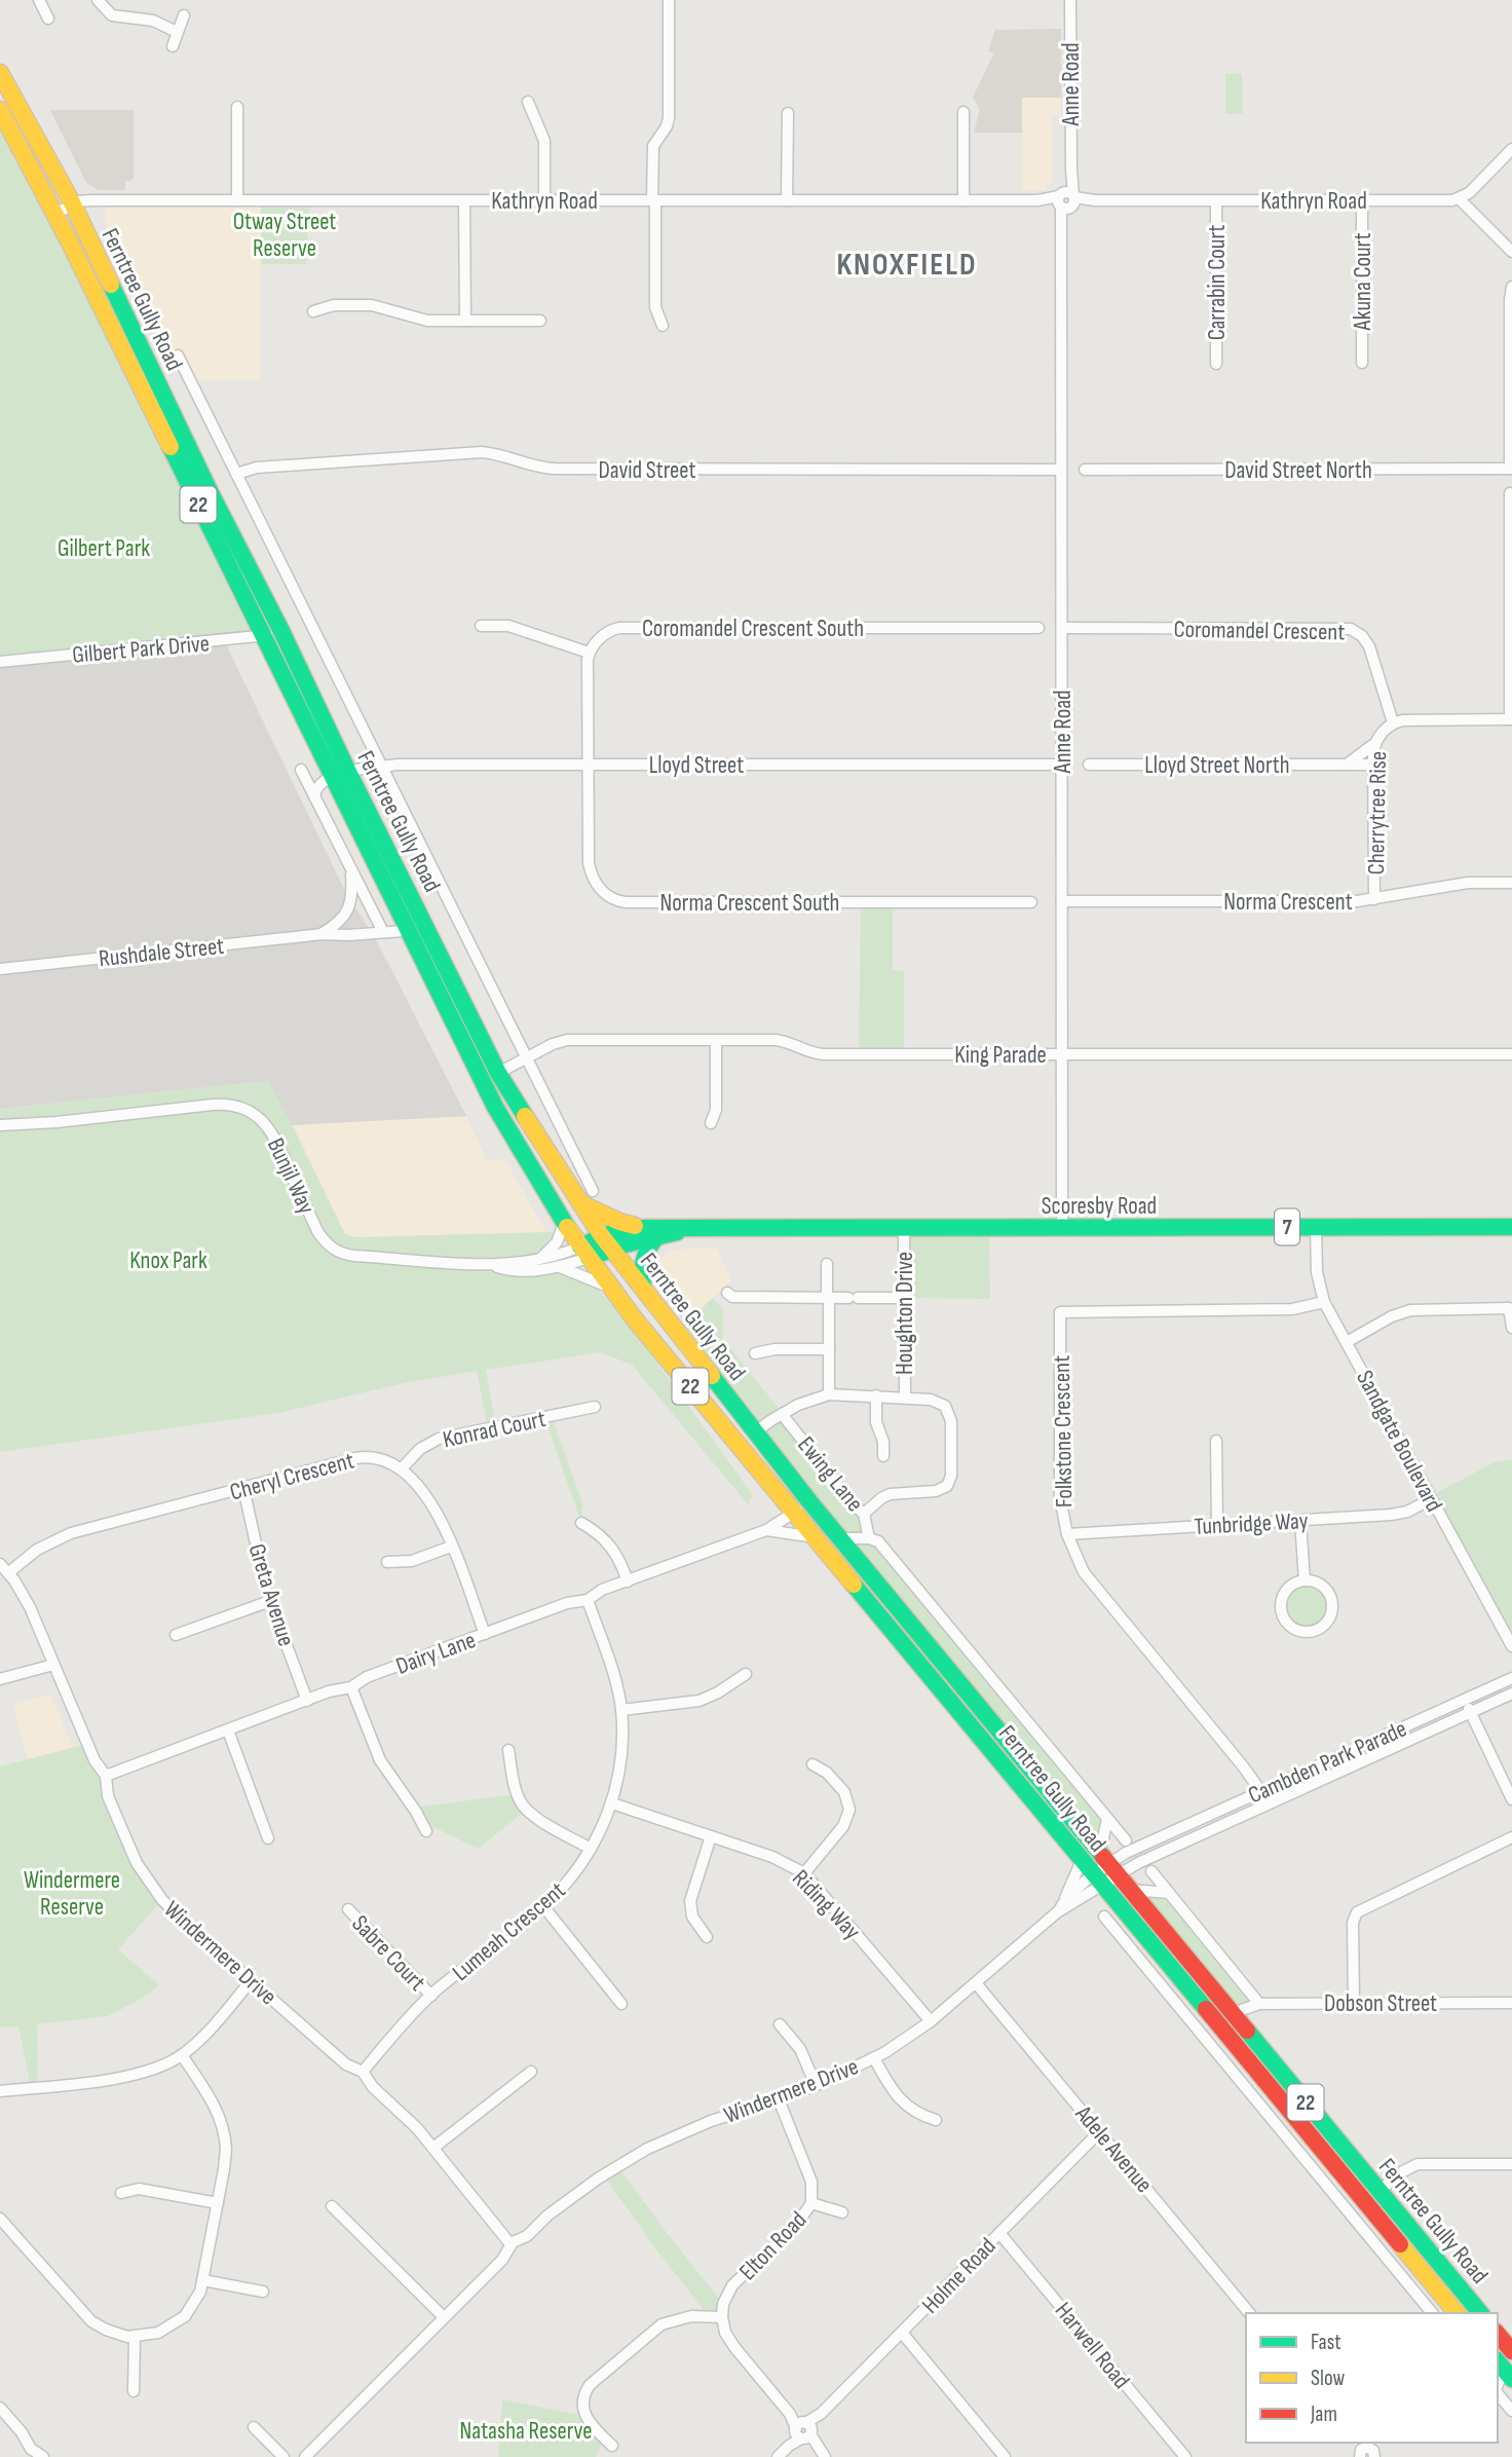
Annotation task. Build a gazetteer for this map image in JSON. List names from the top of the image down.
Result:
{
  "streets": {
    "main road": [
      "Ferntree Gully Road",
      "22",
      "Scoresby Road",
      "7"
    ],
    "street": [
      "Anne Road",
      "Kathryn Road",
      "Akuna Court",
      "Carrabin Court",
      "David Street",
      "David Street North",
      "Coromandel Crescent South",
      "Coromandel Crescent",
      "Gilbert Park Drive",
      "Lloyd Street",
      "Lloyd Street North",
      "Cherrytree Rise",
      "Norma Crescent",
      "Norma Crescent South",
      "Rushdale Street",
      "King Parade",
      "Bunjil Way",
      "Houghton Drive",
      "Konrad Court",
      "Folkstone Crescent",
      "Sandgate Boulevard",
      "Ewing Lane",
      "Cheryl Crescent",
      "Tunbridge Way",
      "Greta Avenue",
      "Dairy Lane",
      "Cambden Park Parade",
      "Riding Way",
      "Lumeah Crescent",
      "Windermere Drive",
      "Sabre Court",
      "Dobson Street",
      "Adele Avenue",
      "Elton Road",
      "Holme Road",
      "Harwell Road"
    ]
  },
  "crossings": [
    ["Anne Road", "Kathryn Road"],
    ["Anne Road", "David Street"],
    ["Anne Road", "Coromandel Crescent"],
    ["Anne Road", "Lloyd Street"],
    ["Anne Road", "Norma Crescent"],
    ["Anne Road", "King Parade"],
    ["Anne Road", "Scoresby Road"],
    ["Kathryn Road", "Akuna Court"],
    ["Kathryn Road", "Carrabin Court"],
    ["Kathryn Road", "Ferntree Gully Road"],
    ["Ferntree Gully Road", "David Street"],
    ["Ferntree Gully Road", "Gilbert Park Drive"],
    ["Ferntree Gully Road", "Lloyd Street"],
    ["Ferntree Gully Road", "Rushdale Street"],
    ["Ferntree Gully Road", "King Parade"],
    ["Ferntree Gully Road", "Bunjil Way"],
    ["Ferntree Gully Road", "Scoresby Road"],
    ["Ferntree Gully Road", "7"],
    ["Ferntree Gully Road", "Ewing Lane"],
    ["Ferntree Gully Road", "Dairy Lane"],
    ["Ferntree Gully Road", "Cambden Park Parade"],
    ["Ferntree Gully Road", "Windermere Drive"],
    ["Ferntree Gully Road", "Dobson Street"],
    ["Coromandel Crescent", "Cherrytree Rise"],
    ["Lloyd Street", "Norma Crescent South"],
    ["Lloyd Street North", "Cherrytree Rise"],
    ["Cherrytree Rise", "Norma Crescent"],
    ["Bunjil Way", "7"],
    ["Scoresby Road", "7"],
    ["Scoresby Road", "Houghton Drive"],
    ["Scoresby Road", "Sandgate Boulevard"],
    ["Konrad Court", "Cheryl Crescent"],
    ["Folkstone Crescent", "Sandgate Boulevard"],
    ["Folkstone Crescent", "Tunbridge Way"],
    ["Folkstone Crescent", "Cambden Park Parade"],
    ["Sandgate Boulevard", "Tunbridge Way"],
    ["Cheryl Crescent", "Greta Avenue"],
    ["Cheryl Crescent", "Windermere Drive"],
    ["Greta Avenue", "Dairy Lane"],
    ["Dairy Lane", "Lumeah Crescent"],
    ["Dairy Lane", "Windermere Drive"],
    ["Riding Way", "Lumeah Crescent"],
    ["Riding Way", "Windermere Drive"],
    ["Lumeah Crescent", "Windermere Drive"],
    ["Lumeah Crescent", "Sabre Court"],
    ["Windermere Drive", "Adele Avenue"],
    ["Windermere Drive", "Elton Road"],
    ["Adele Avenue", "Holme Road"],
    ["Holme Road", "Harwell Road"]
  ],
  "districts": ["KNOXFIELD"],
  "parks": [
    "Otway Street Reserve",
    "Gilbert Park",
    "Knox Park",
    "Windermere Reserve",
    "Natasha Reserve"
  ],
  "legend": ["Fast", "Slow", "Jam"]
}
